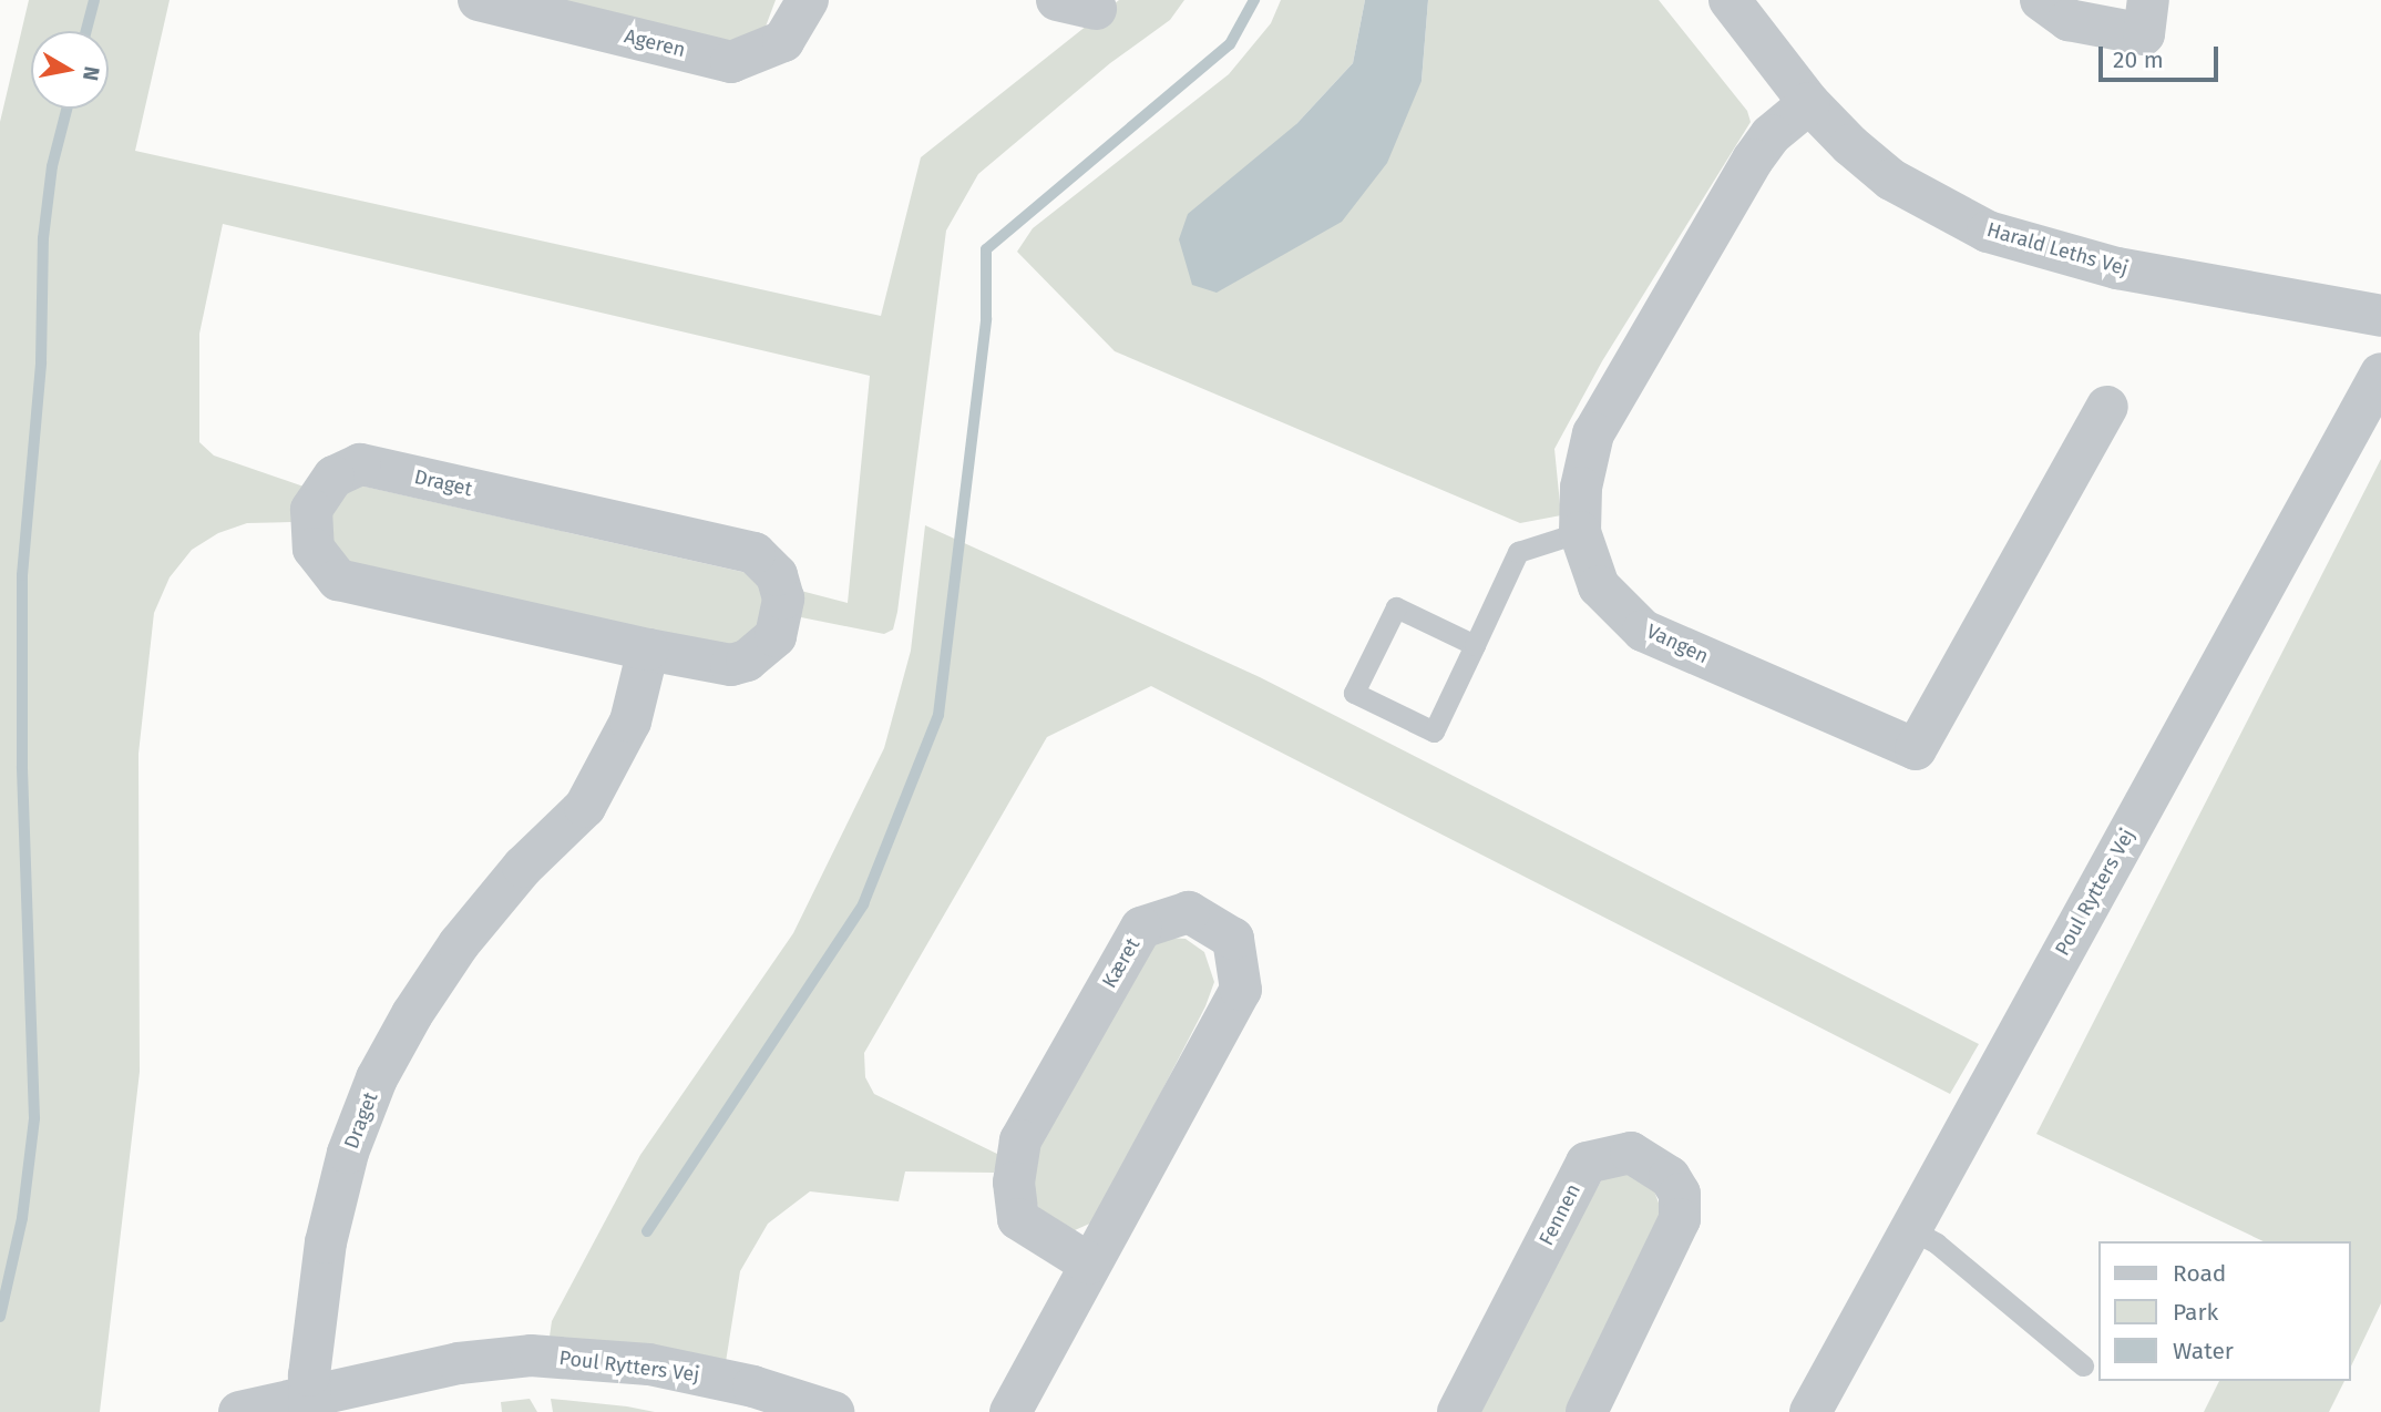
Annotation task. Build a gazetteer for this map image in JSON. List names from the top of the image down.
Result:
{
  "streets": {
    "street": [
      "Ageren",
      "Harald Leths Vej",
      "Draget",
      "Vangen",
      "Poul Rytters Vej",
      "Kæret",
      "Fennen"
    ]
  },
  "crossings": [
    ["Harald Leths Vej", "Vangen"],
    ["Draget", "Poul Rytters Vej"]
  ],
  "legend": ["Road", "Park", "Water"],
  "scale_bar": "20 m",
  "north": "right"
}
